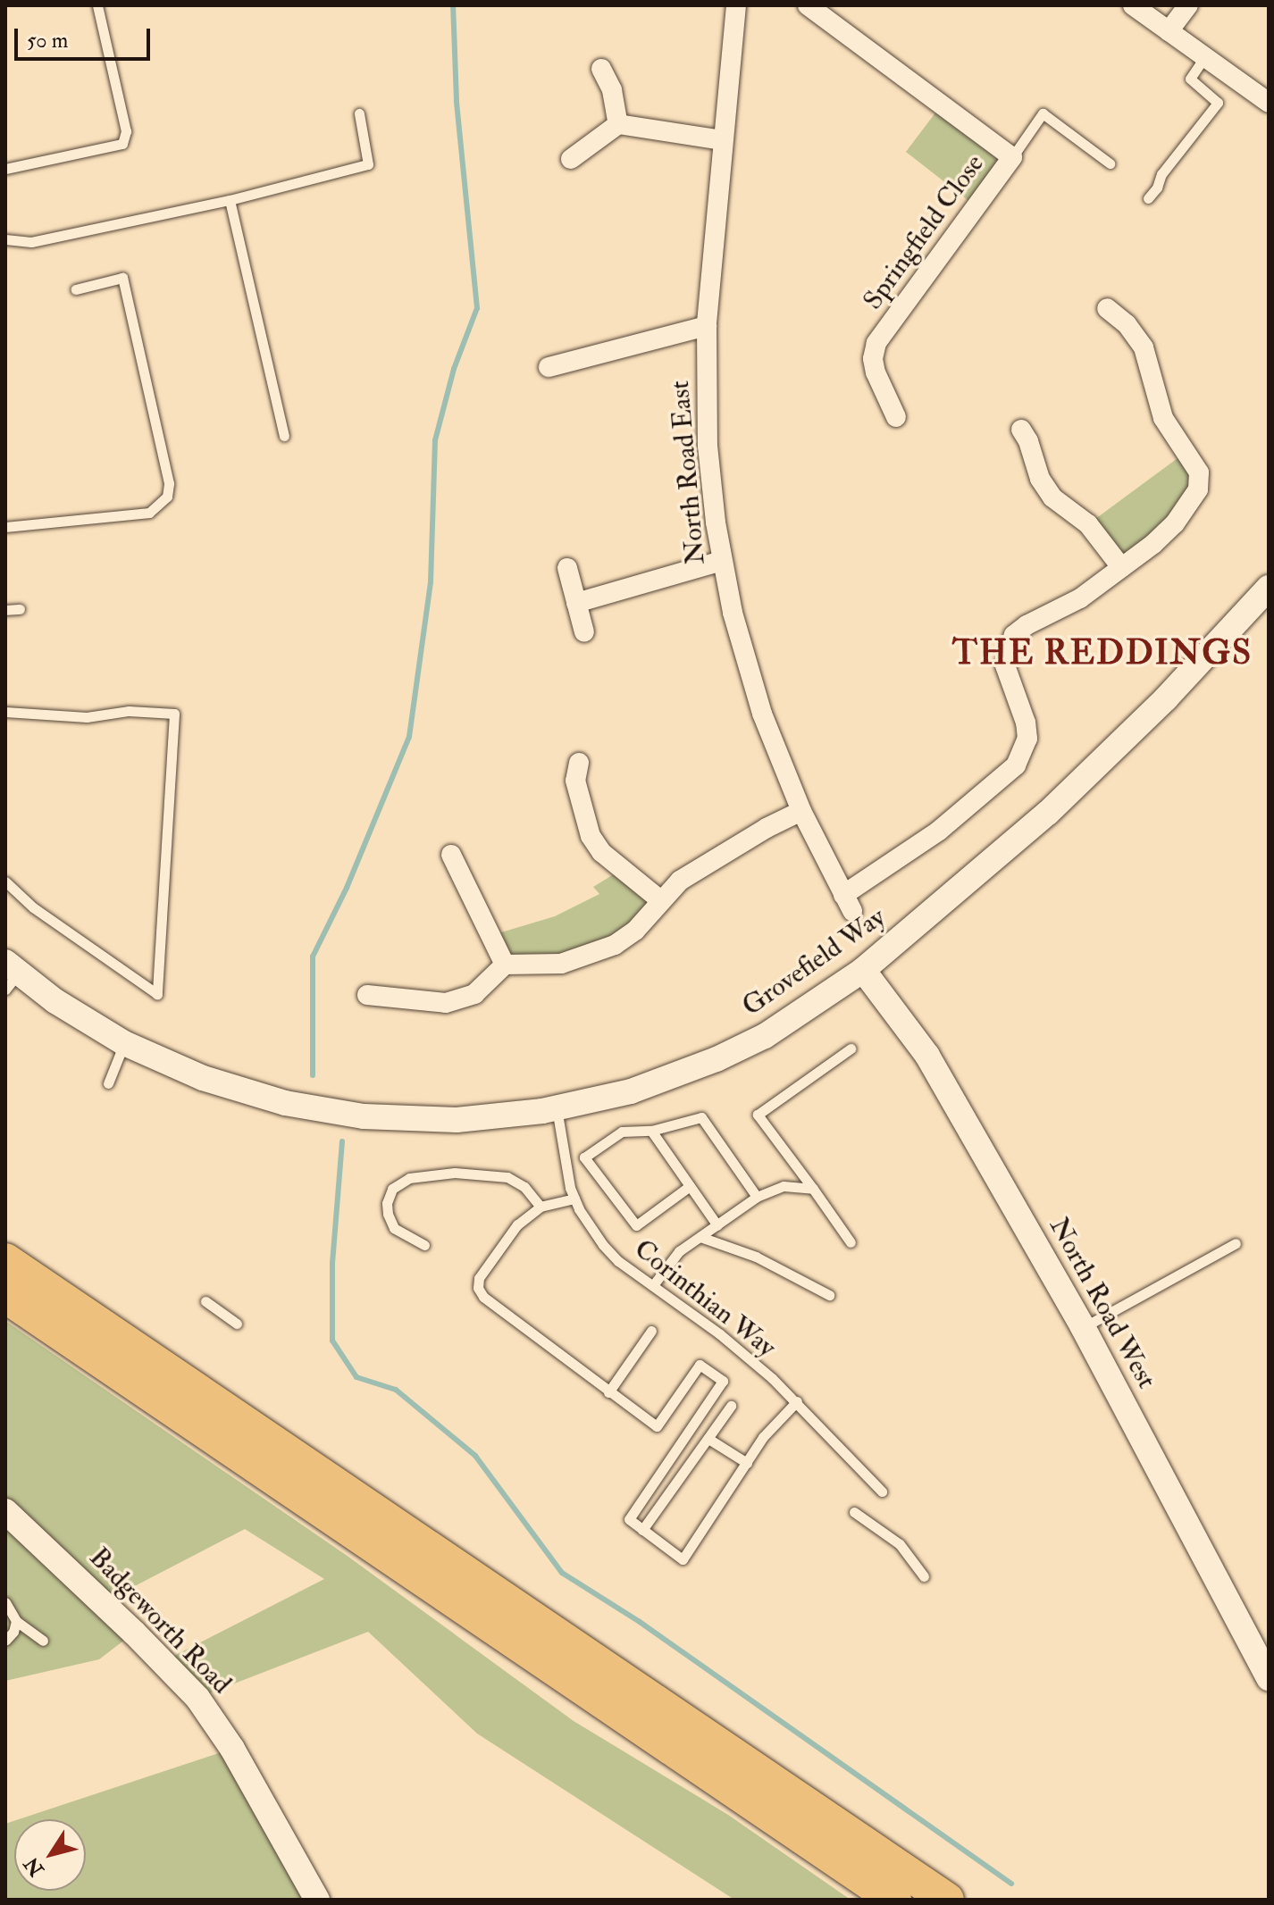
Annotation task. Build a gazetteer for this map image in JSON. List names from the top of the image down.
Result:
{
  "streets": {
    "street": [
      "Springfield Close",
      "North Road East",
      "Grovefield Way",
      "North Road West",
      "Badgeworth Road"
    ],
    "lane": ["Corinthian Way"]
  },
  "crossings": [
    ["Grovefield Way", "Corinthian Way"],
    ["Grovefield Way", "North Road West"]
  ],
  "districts": ["THE REDDINGS"],
  "scale_bar": "50 m",
  "north": "bottom left"
}
